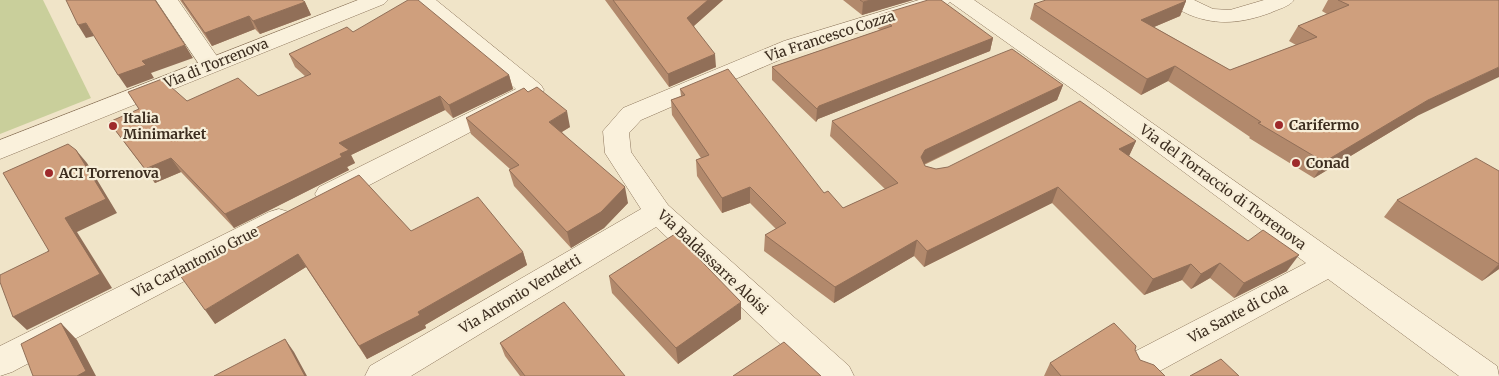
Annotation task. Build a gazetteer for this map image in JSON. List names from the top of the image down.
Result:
{
  "streets": {
    "street": [
      "Via Francesco Cozza",
      "Via di Torrenova",
      "Via del Torraccio di Torrenova",
      "Via Carlantonio Grue",
      "Via Baldassarre Aloisi",
      "Via Antonio Vendetti",
      "Via Sante di Cola"
    ]
  },
  "crossings": [
    ["Via Francesco Cozza", "Via Baldassarre Aloisi"],
    ["Via del Torraccio di Torrenova", "Via Sante di Cola"],
    ["Via Baldassarre Aloisi", "Via Antonio Vendetti"]
  ],
  "places": [
    "Carifermo",
    "Italia Minimarket",
    "Conad",
    "ACI Torrenova"
  ]
}
